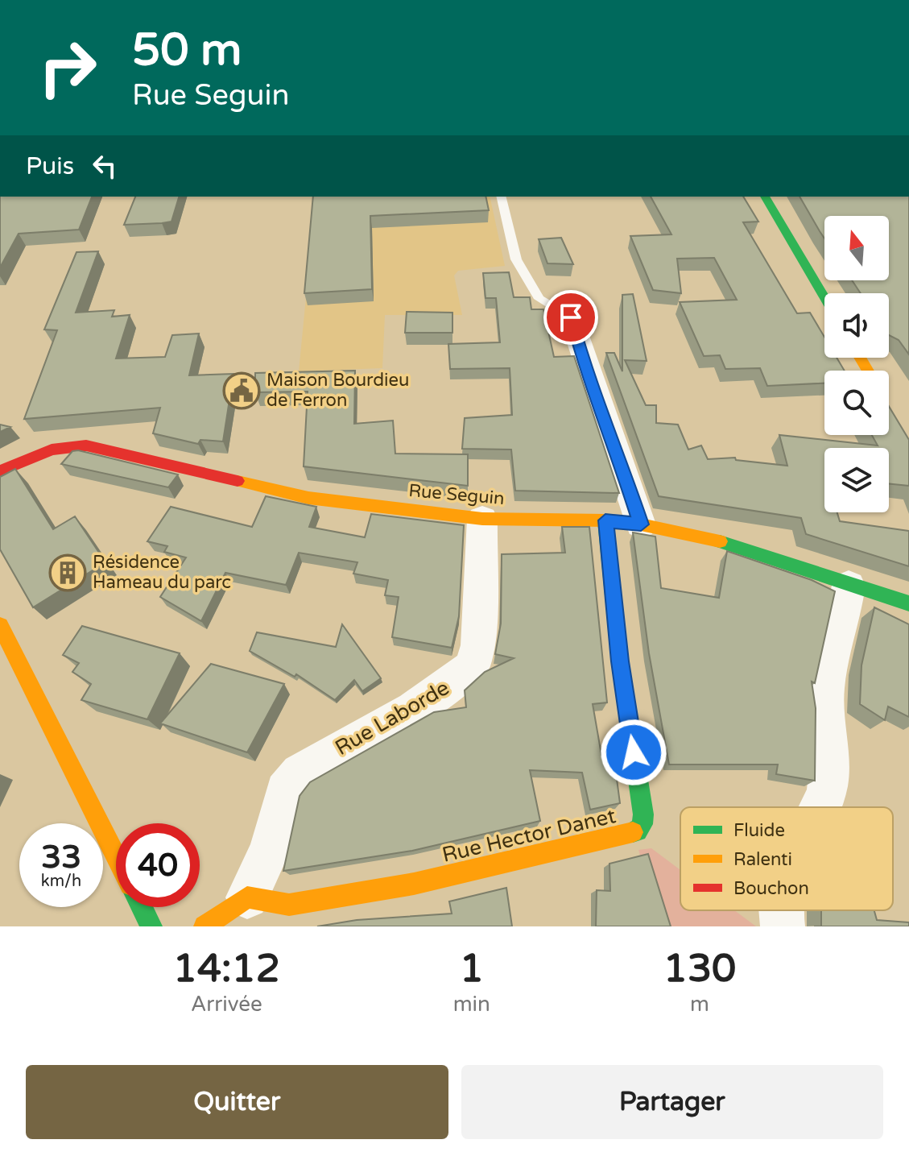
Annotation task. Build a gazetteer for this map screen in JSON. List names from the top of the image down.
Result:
{
  "streets": {
    "street": ["Rue Seguin", "Rue Laborde", "Rue Hector Danet"]
  },
  "crossings": [
    ["Rue Seguin", "Rue Laborde"],
    ["Rue Seguin", "Rue Hector Danet"],
    ["Rue Laborde", "Rue Hector Danet"]
  ],
  "places": {
    "public building": ["Maison Bourdieu de Ferron"],
    "building": ["Résidence Hameau du parc"]
  },
  "legend": ["Fluide", "Ralenti", "Bouchon"],
  "north": "top",
  "page": {
    "turn": ["50 m", "Rue Seguin"],
    "then": "Puis",
    "speed": "33 km/h",
    "limit": "40",
    "eta": [
      "14:12",
      "Arrivée",
      "1",
      "min",
      "130",
      "m"
    ],
    "buttons": ["Quitter", "Partager"]
  }
}
